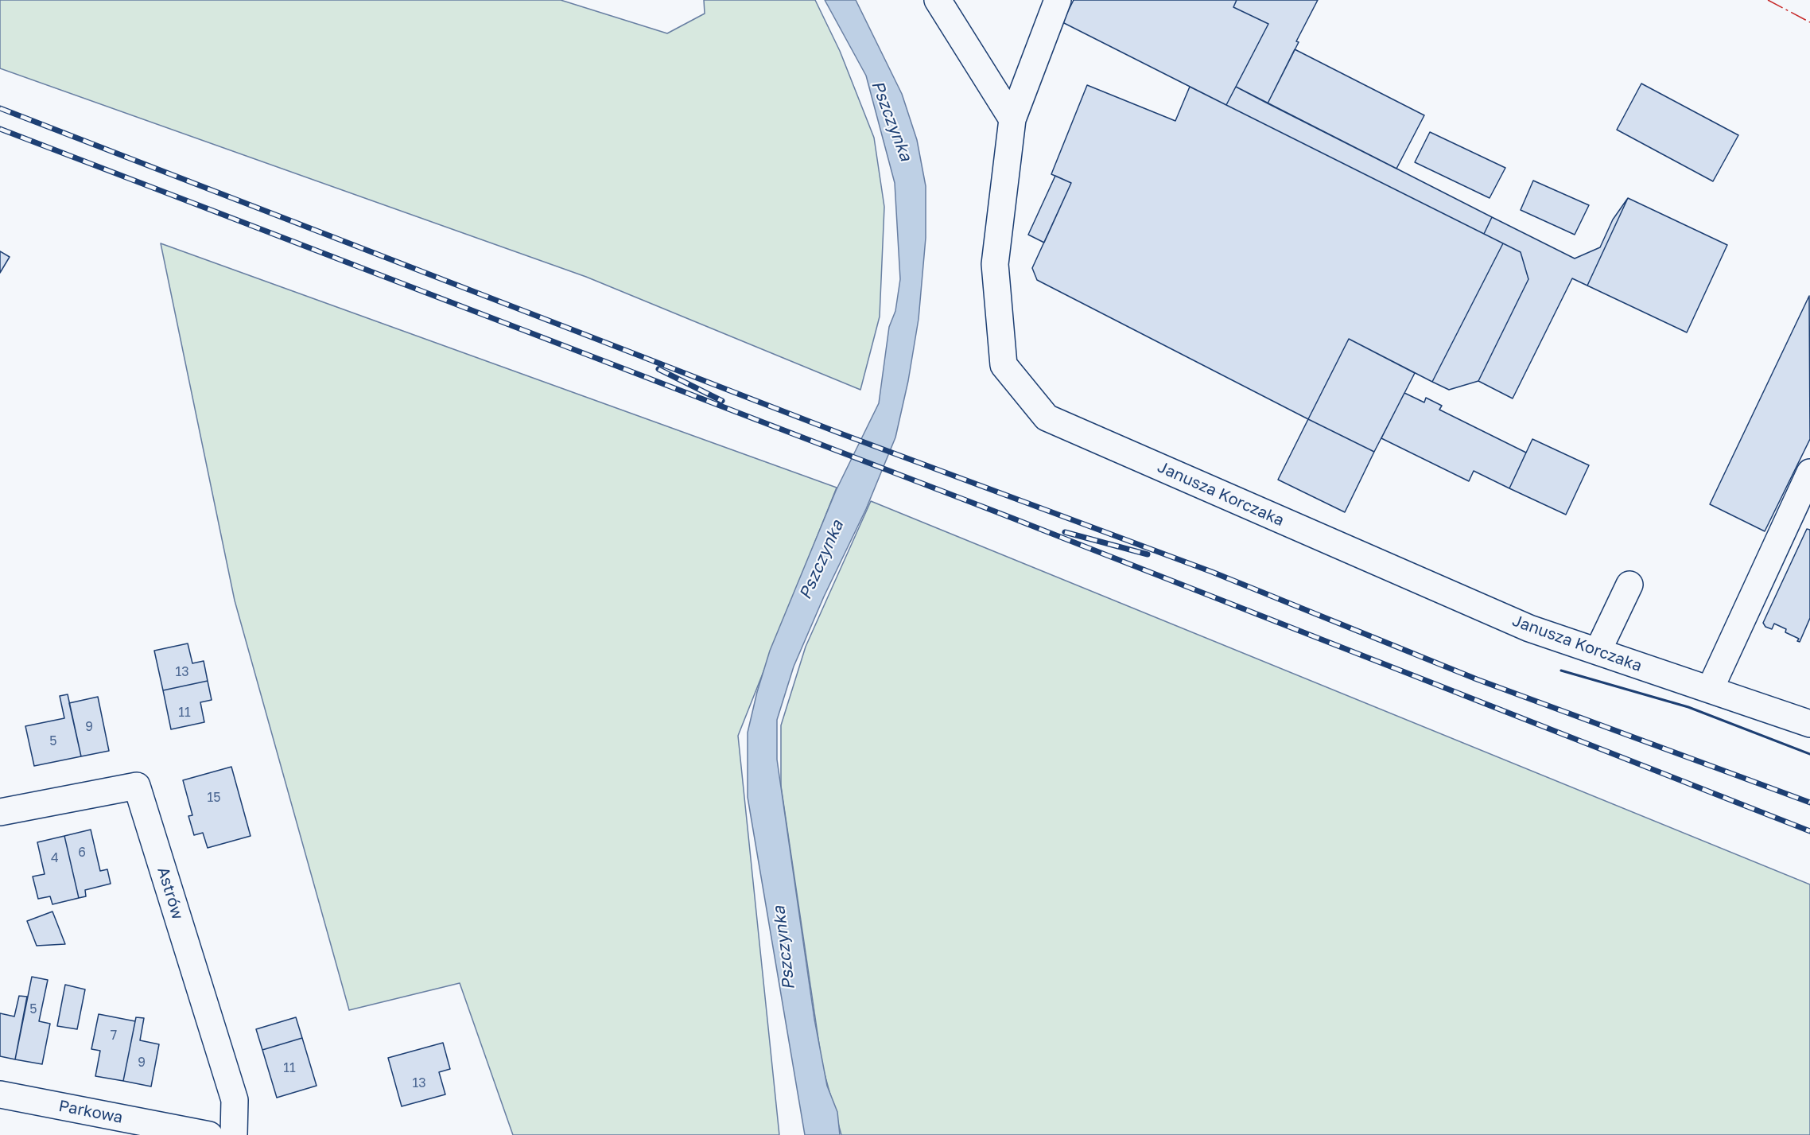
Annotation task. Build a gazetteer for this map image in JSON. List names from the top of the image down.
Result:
{
  "streets": {
    "street": ["Janusza Korczaka", "Astrów", "Parkowa"]
  },
  "water": ["Pszczynka"],
  "house_numbers": [
    "13",
    "11",
    "9",
    "5",
    "15",
    "6",
    "4",
    "5",
    "7",
    "9",
    "11",
    "13"
  ]
}
